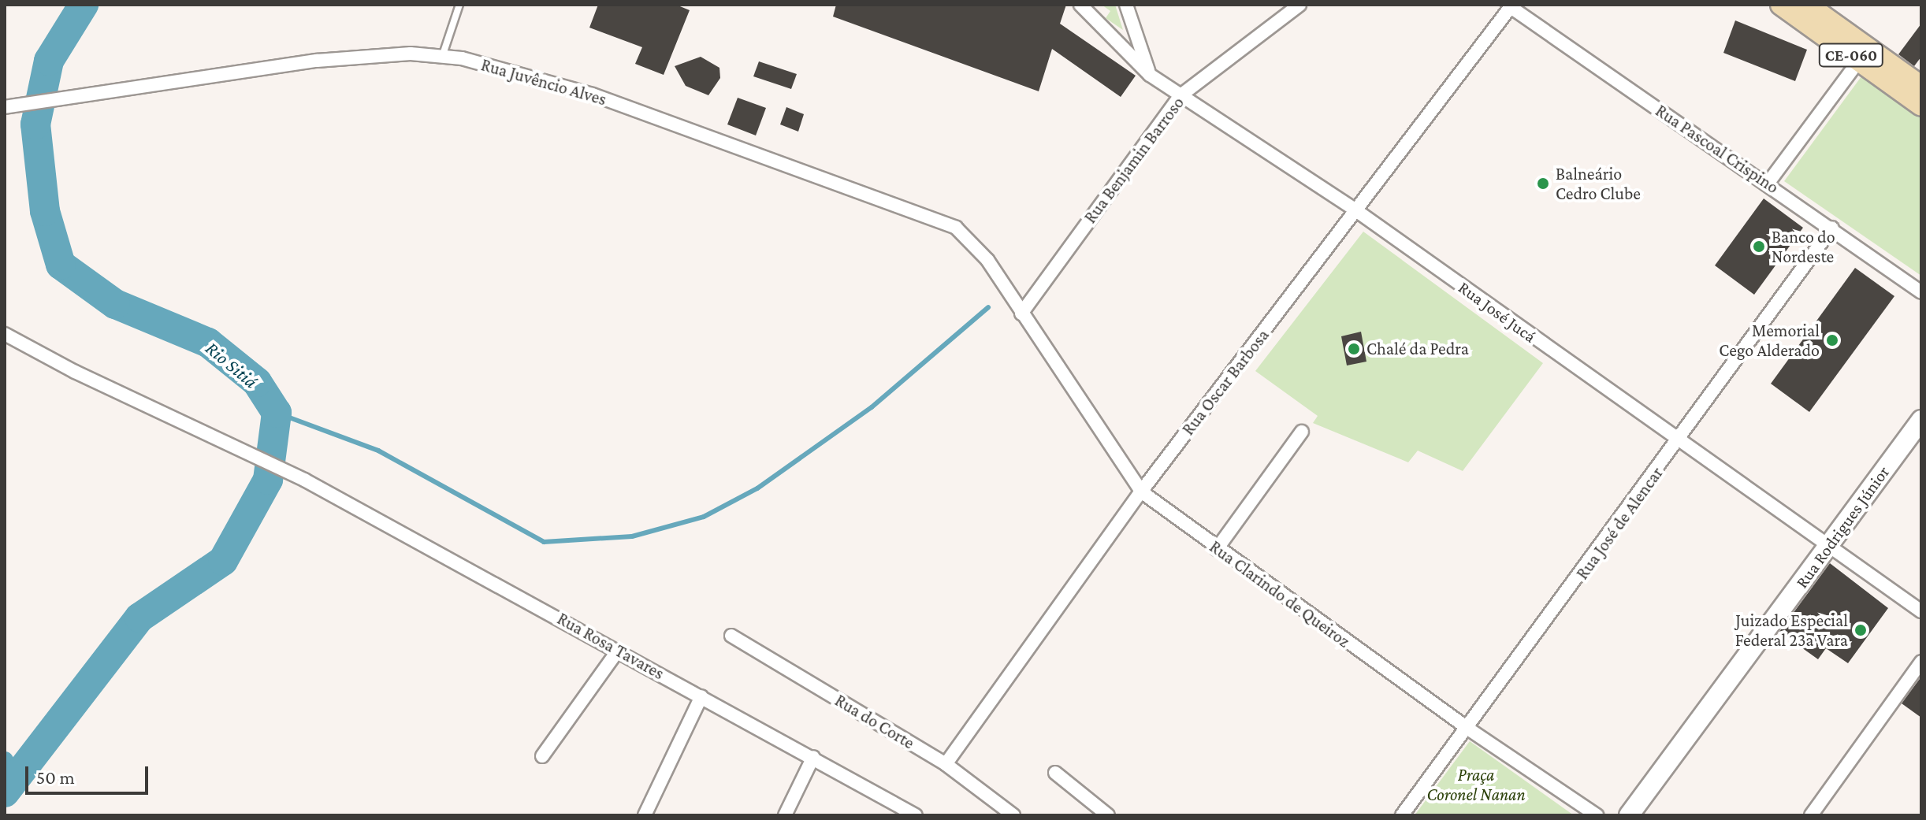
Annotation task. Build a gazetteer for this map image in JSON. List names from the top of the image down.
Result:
{
  "streets": {
    "main road": ["CE-060", "Rua Rodrigues Júnior"],
    "street": [
      "Rua Juvêncio Alves",
      "Rua Pascoal Crispino",
      "Rua Benjamin Barroso",
      "Rua José Jucá",
      "Rua Oscar Barbosa",
      "Rua José de Alencar",
      "Rua Clarindo de Queiroz",
      "Rua Rosa Tavares",
      "Rua do Corte"
    ]
  },
  "crossings": [
    ["Rua Juvêncio Alves", "Rua Benjamin Barroso"],
    ["Rua Juvêncio Alves", "Rua Clarindo de Queiroz"],
    ["Rua Pascoal Crispino", "Rua Oscar Barbosa"],
    ["Rua Pascoal Crispino", "Rua José de Alencar"],
    ["Rua Benjamin Barroso", "Rua José Jucá"],
    ["Rua Benjamin Barroso", "Rua Clarindo de Queiroz"],
    ["Rua José Jucá", "Rua Oscar Barbosa"],
    ["Rua José Jucá", "Rua José de Alencar"],
    ["Rua José Jucá", "Rua Rodrigues Júnior"],
    ["Rua Oscar Barbosa", "Rua Clarindo de Queiroz"],
    ["Rua Oscar Barbosa", "Rua do Corte"],
    ["Rua José de Alencar", "Rua Clarindo de Queiroz"]
  ],
  "water": ["Rio Sitiá"],
  "parks": ["Praça Coronel Nanan"],
  "places": [
    "Balneário Cedro Clube",
    "Banco do Nordeste",
    "Memorial Cego Alderado",
    "Chalé da Pedra",
    "Juizado Especial Federal 23a Vara"
  ],
  "scale_bar": "50 m"
}
